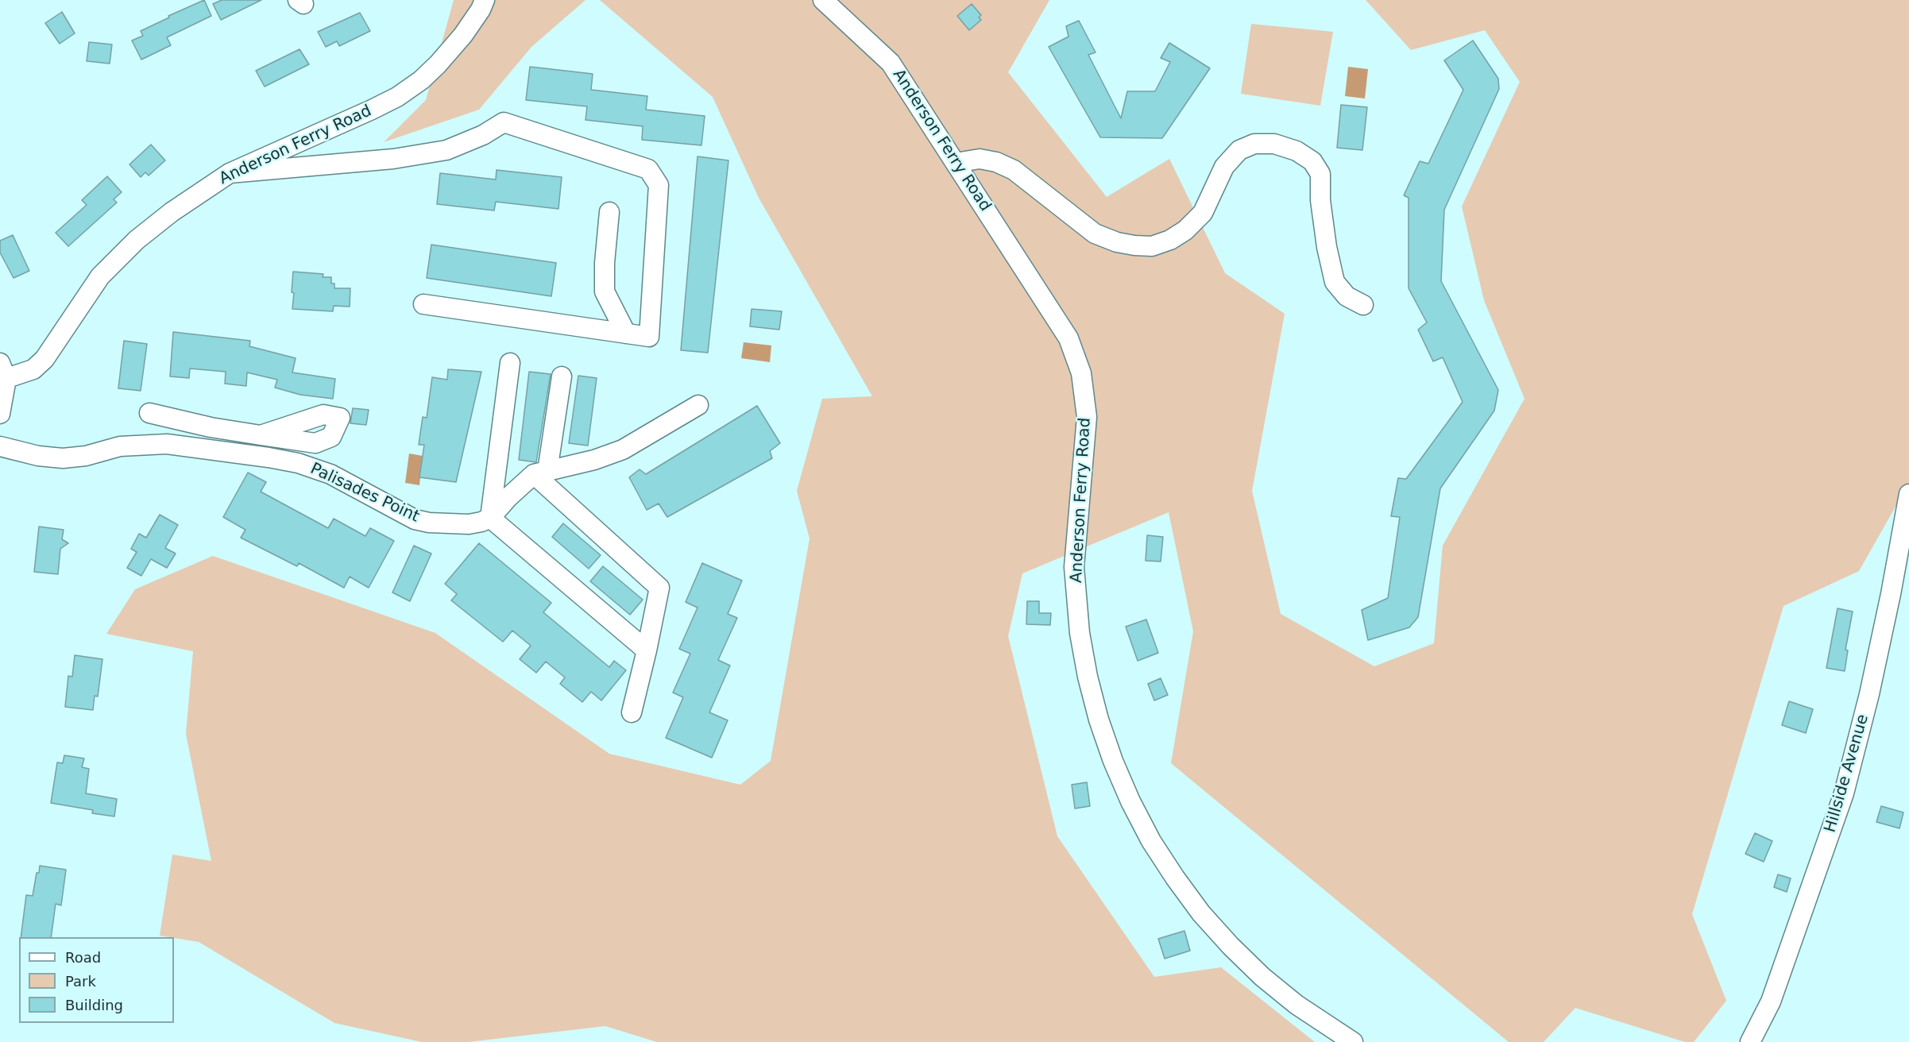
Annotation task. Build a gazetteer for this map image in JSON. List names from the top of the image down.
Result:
{
  "streets": {
    "street": ["Anderson Ferry Road", "Palisades Point", "Hillside Avenue"]
  },
  "legend": ["Road", "Park", "Building"]
}
